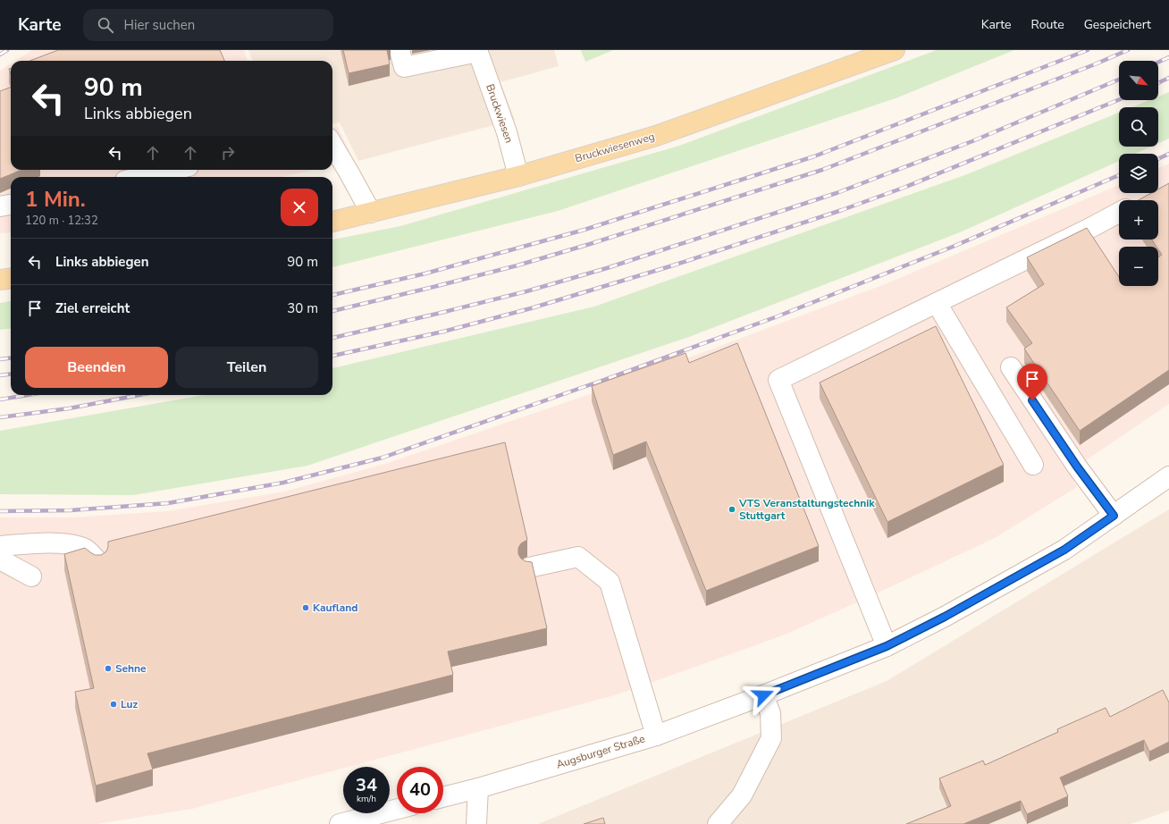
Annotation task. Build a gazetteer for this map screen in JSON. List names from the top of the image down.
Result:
{
  "streets": {
    "main road": ["Bruckwiesenweg"],
    "street": ["Bruckwiesen", "Augsburger Straße"]
  },
  "crossings": [
    ["Bruckwiesen", "Bruckwiesenweg"]
  ],
  "places": [
    "VTS Veranstaltungstechnik Stuttgart",
    "Kaufland",
    "Sehne",
    "Luz"
  ],
  "north": "bottom right",
  "page": {
    "header": "Karte",
    "search": "Hier suchen",
    "nav": ["Karte", "Route", "Gespeichert"],
    "map_buttons": ["+", "−"],
    "turn": ["90 m", "Links abbiegen"],
    "heading": ["1 Min.", "120 m · 12:32"],
    "list": [
      {
        "name": "Links abbiegen",
        "value": "90 m"
      },
      {
        "name": "Ziel erreicht",
        "value": "30 m"
      }
    ],
    "buttons": ["Beenden", "Teilen"],
    "speed": "34 km/h",
    "limit": "40"
  }
}
